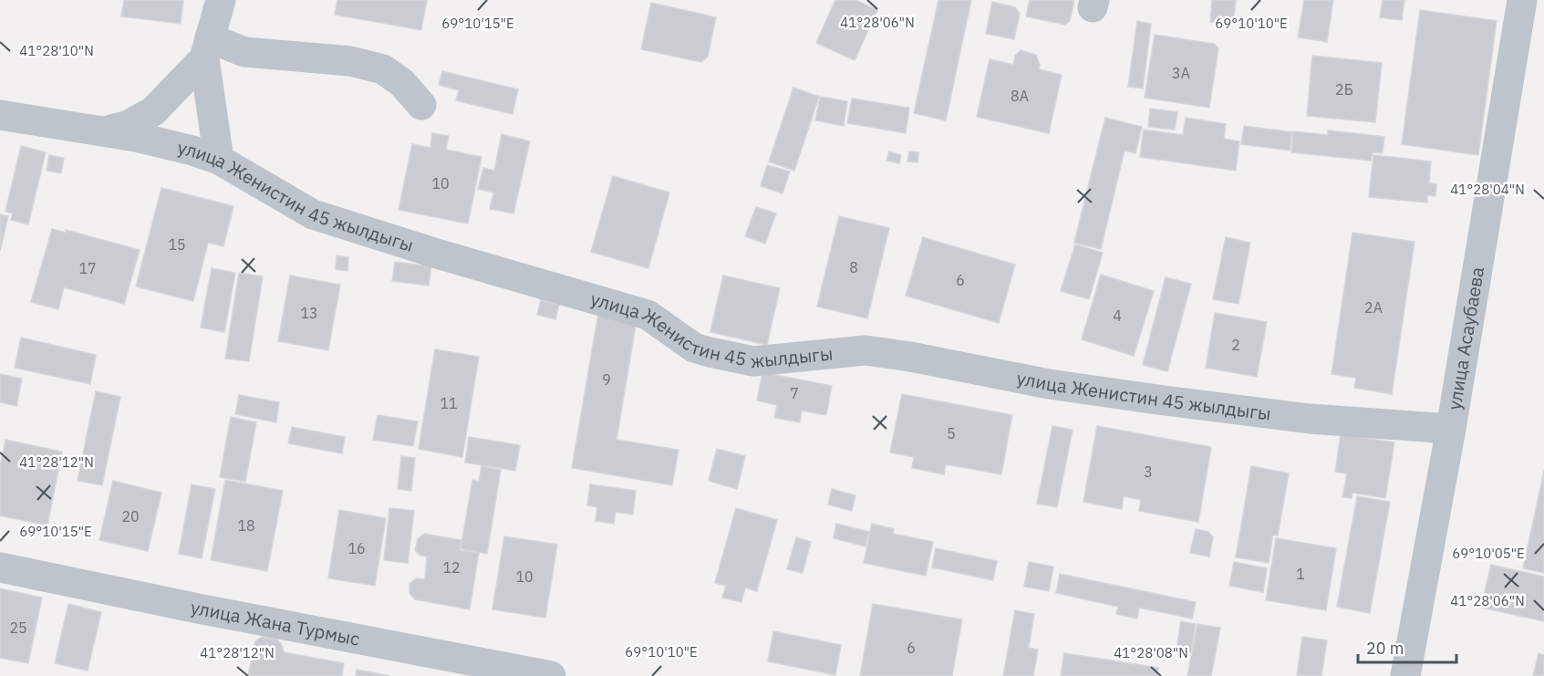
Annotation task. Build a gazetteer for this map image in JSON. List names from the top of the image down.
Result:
{
  "streets": {
    "street": ["улица Женистин 45 жылдыгы", "улица Асаубаева", "улица Жана Турмыс"]
  },
  "crossings": [
    ["улица Женистин 45 жылдыгы", "улица Асаубаева"]
  ],
  "house_numbers": [
    "3А",
    "2Б",
    "8А",
    "10",
    "15",
    "8",
    "17",
    "6",
    "2А",
    "13",
    "4",
    "2",
    "9",
    "7",
    "11",
    "5",
    "3",
    "20",
    "18",
    "16",
    "12",
    "1",
    "10",
    "25",
    "6"
  ],
  "scale_bar": "20 m",
  "coordinates": [
    "41°28'06\"N",
    "69°10'15\"E",
    "69°10'10\"E",
    "41°28'10\"N",
    "41°28'04\"N",
    "41°28'12\"N",
    "69°10'05\"E",
    "41°28'08\"N"
  ]
}
